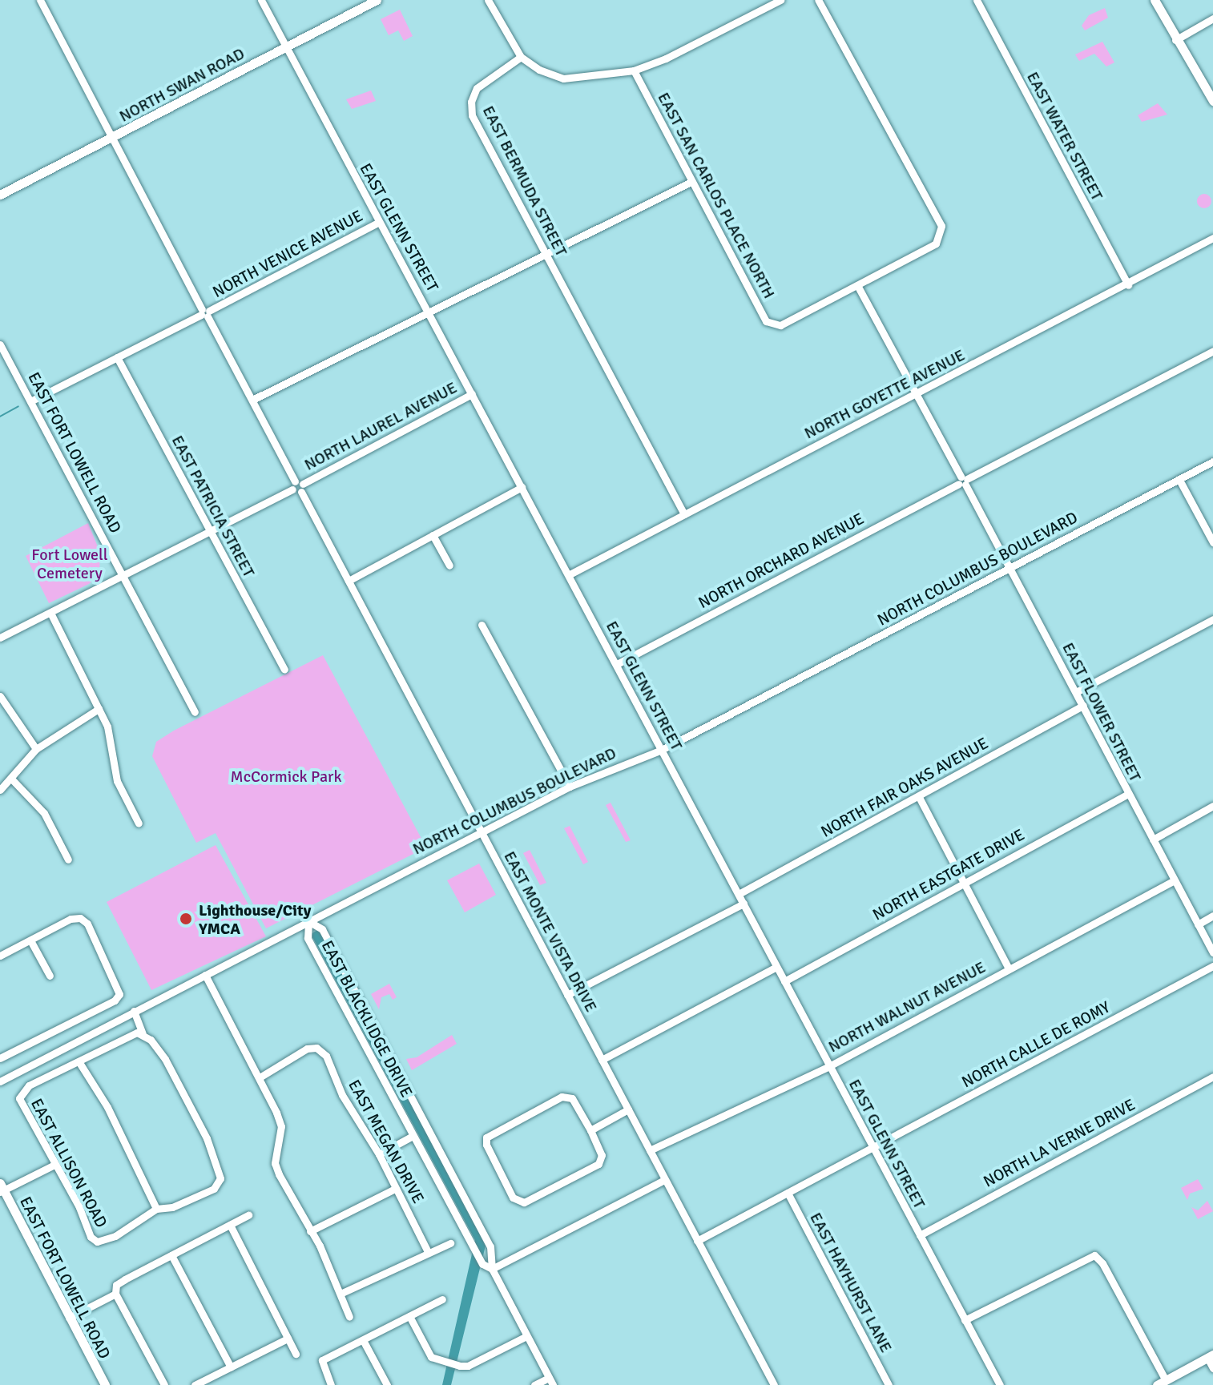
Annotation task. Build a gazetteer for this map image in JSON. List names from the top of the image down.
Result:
{
  "streets": {
    "main road": ["NORTH SWAN ROAD", "EAST FORT LOWELL ROAD"],
    "street": [
      "EAST WATER STREET",
      "EAST BERMUDA STREET",
      "EAST SAN CARLOS PLACE NORTH",
      "EAST GLENN STREET",
      "NORTH VENICE AVENUE",
      "NORTH GOYETTE AVENUE",
      "NORTH LAUREL AVENUE",
      "EAST PATRICIA STREET",
      "NORTH ORCHARD AVENUE",
      "NORTH COLUMBUS BOULEVARD",
      "EAST FLOWER STREET",
      "NORTH FAIR OAKS AVENUE",
      "NORTH EASTGATE DRIVE",
      "EAST MONTE VISTA DRIVE",
      "NORTH WALNUT AVENUE",
      "EAST BLACKLIDGE DRIVE",
      "NORTH CALLE DE ROMY",
      "EAST MEGAN DRIVE",
      "NORTH LA VERNE DRIVE",
      "EAST ALLISON ROAD",
      "EAST HAYHURST LANE"
    ]
  },
  "crossings": [
    ["NORTH SWAN ROAD", "EAST GLENN STREET"],
    ["NORTH SWAN ROAD", "EAST MONTE VISTA DRIVE"],
    ["EAST WATER STREET", "NORTH GOYETTE AVENUE"],
    ["EAST BERMUDA STREET", "NORTH GOYETTE AVENUE"],
    ["EAST SAN CARLOS PLACE NORTH", "EAST FLOWER STREET"],
    ["EAST GLENN STREET", "NORTH VENICE AVENUE"],
    ["EAST GLENN STREET", "NORTH GOYETTE AVENUE"],
    ["EAST GLENN STREET", "NORTH LAUREL AVENUE"],
    ["EAST GLENN STREET", "NORTH ORCHARD AVENUE"],
    ["EAST GLENN STREET", "NORTH COLUMBUS BOULEVARD"],
    ["EAST GLENN STREET", "NORTH FAIR OAKS AVENUE"],
    ["EAST GLENN STREET", "NORTH EASTGATE DRIVE"],
    ["EAST GLENN STREET", "NORTH WALNUT AVENUE"],
    ["EAST GLENN STREET", "NORTH CALLE DE ROMY"],
    ["EAST GLENN STREET", "NORTH LA VERNE DRIVE"],
    ["NORTH VENICE AVENUE", "EAST FORT LOWELL ROAD"],
    ["NORTH VENICE AVENUE", "EAST PATRICIA STREET"],
    ["NORTH VENICE AVENUE", "EAST MONTE VISTA DRIVE"],
    ["NORTH GOYETTE AVENUE", "EAST FLOWER STREET"],
    ["NORTH LAUREL AVENUE", "EAST FORT LOWELL ROAD"],
    ["NORTH LAUREL AVENUE", "EAST PATRICIA STREET"],
    ["NORTH LAUREL AVENUE", "EAST MONTE VISTA DRIVE"],
    ["NORTH ORCHARD AVENUE", "EAST FLOWER STREET"],
    ["NORTH COLUMBUS BOULEVARD", "EAST FLOWER STREET"],
    ["NORTH COLUMBUS BOULEVARD", "EAST MONTE VISTA DRIVE"],
    ["NORTH COLUMBUS BOULEVARD", "EAST BLACKLIDGE DRIVE"],
    ["EAST FLOWER STREET", "NORTH FAIR OAKS AVENUE"],
    ["EAST FLOWER STREET", "NORTH EASTGATE DRIVE"],
    ["EAST FLOWER STREET", "NORTH WALNUT AVENUE"],
    ["EAST MONTE VISTA DRIVE", "NORTH WALNUT AVENUE"],
    ["EAST MONTE VISTA DRIVE", "NORTH CALLE DE ROMY"],
    ["NORTH CALLE DE ROMY", "EAST HAYHURST LANE"]
  ],
  "parks": ["Fort Lowell Cemetery", "McCormick Park"],
  "places": ["Lighthouse/City YMCA"]
}
